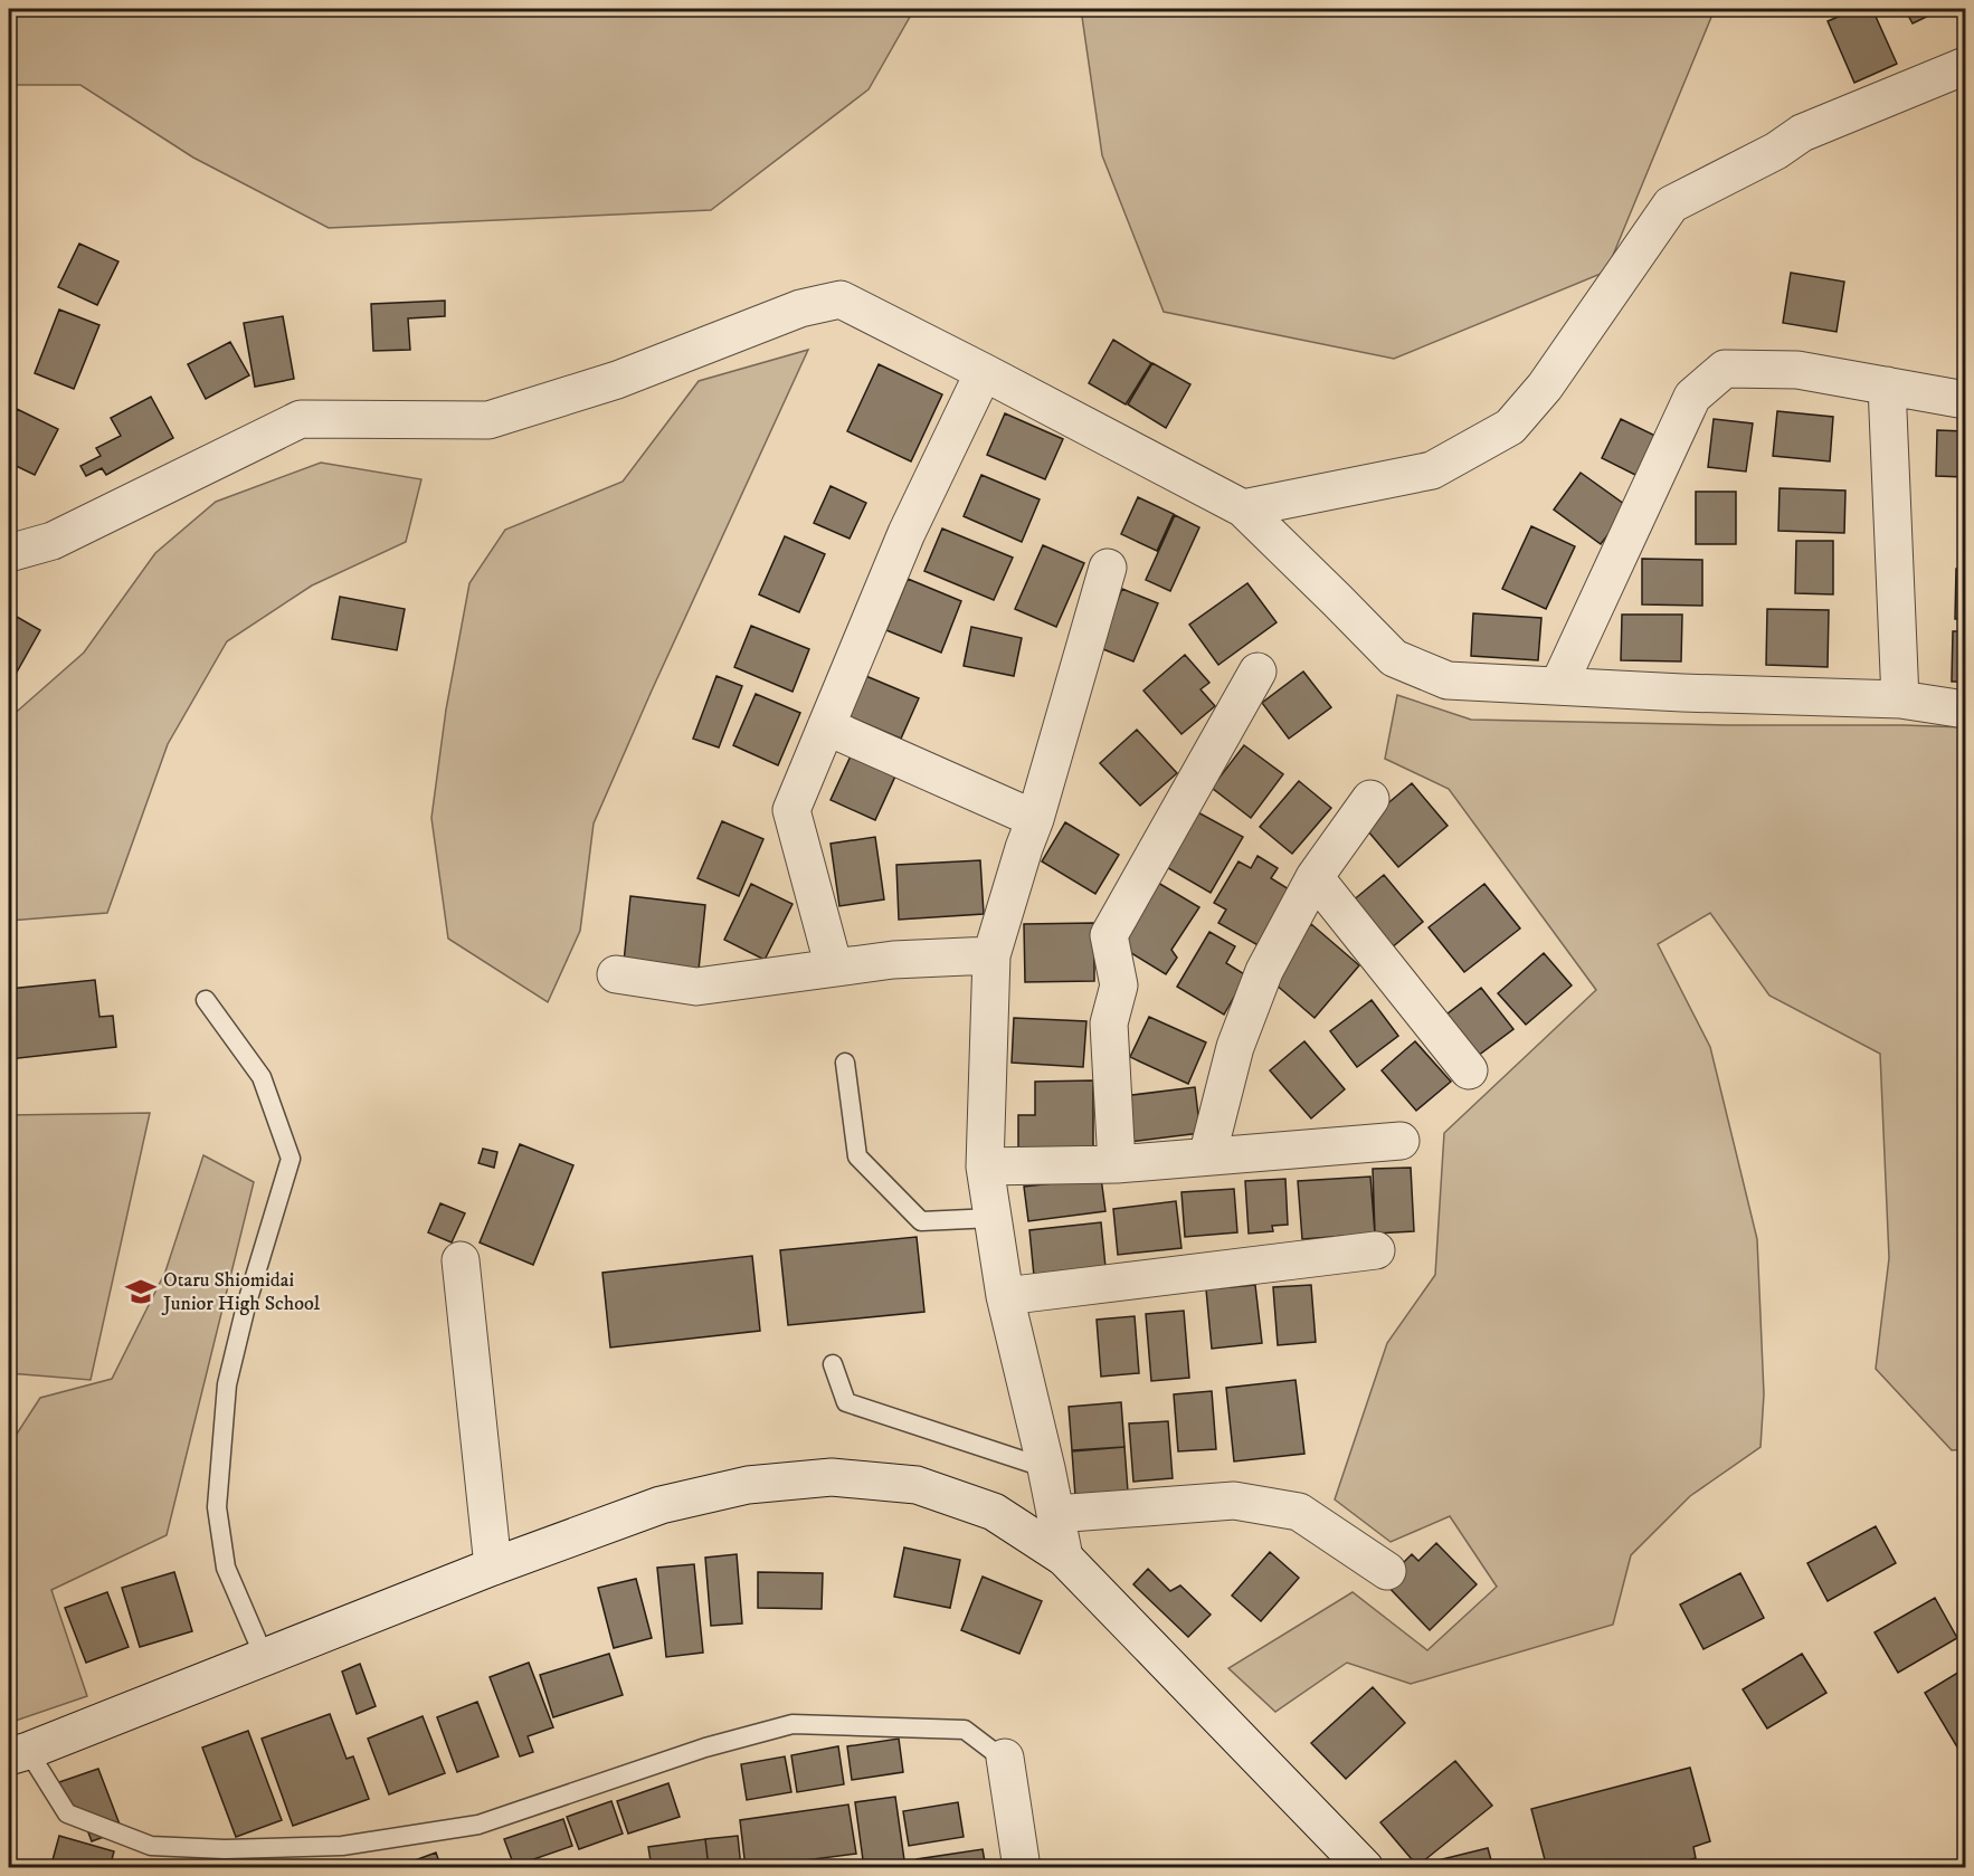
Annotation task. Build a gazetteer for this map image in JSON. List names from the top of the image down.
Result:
{
  "places": {
    "school or university": ["Otaru Shiomidai Junior High School"]
  }
}
